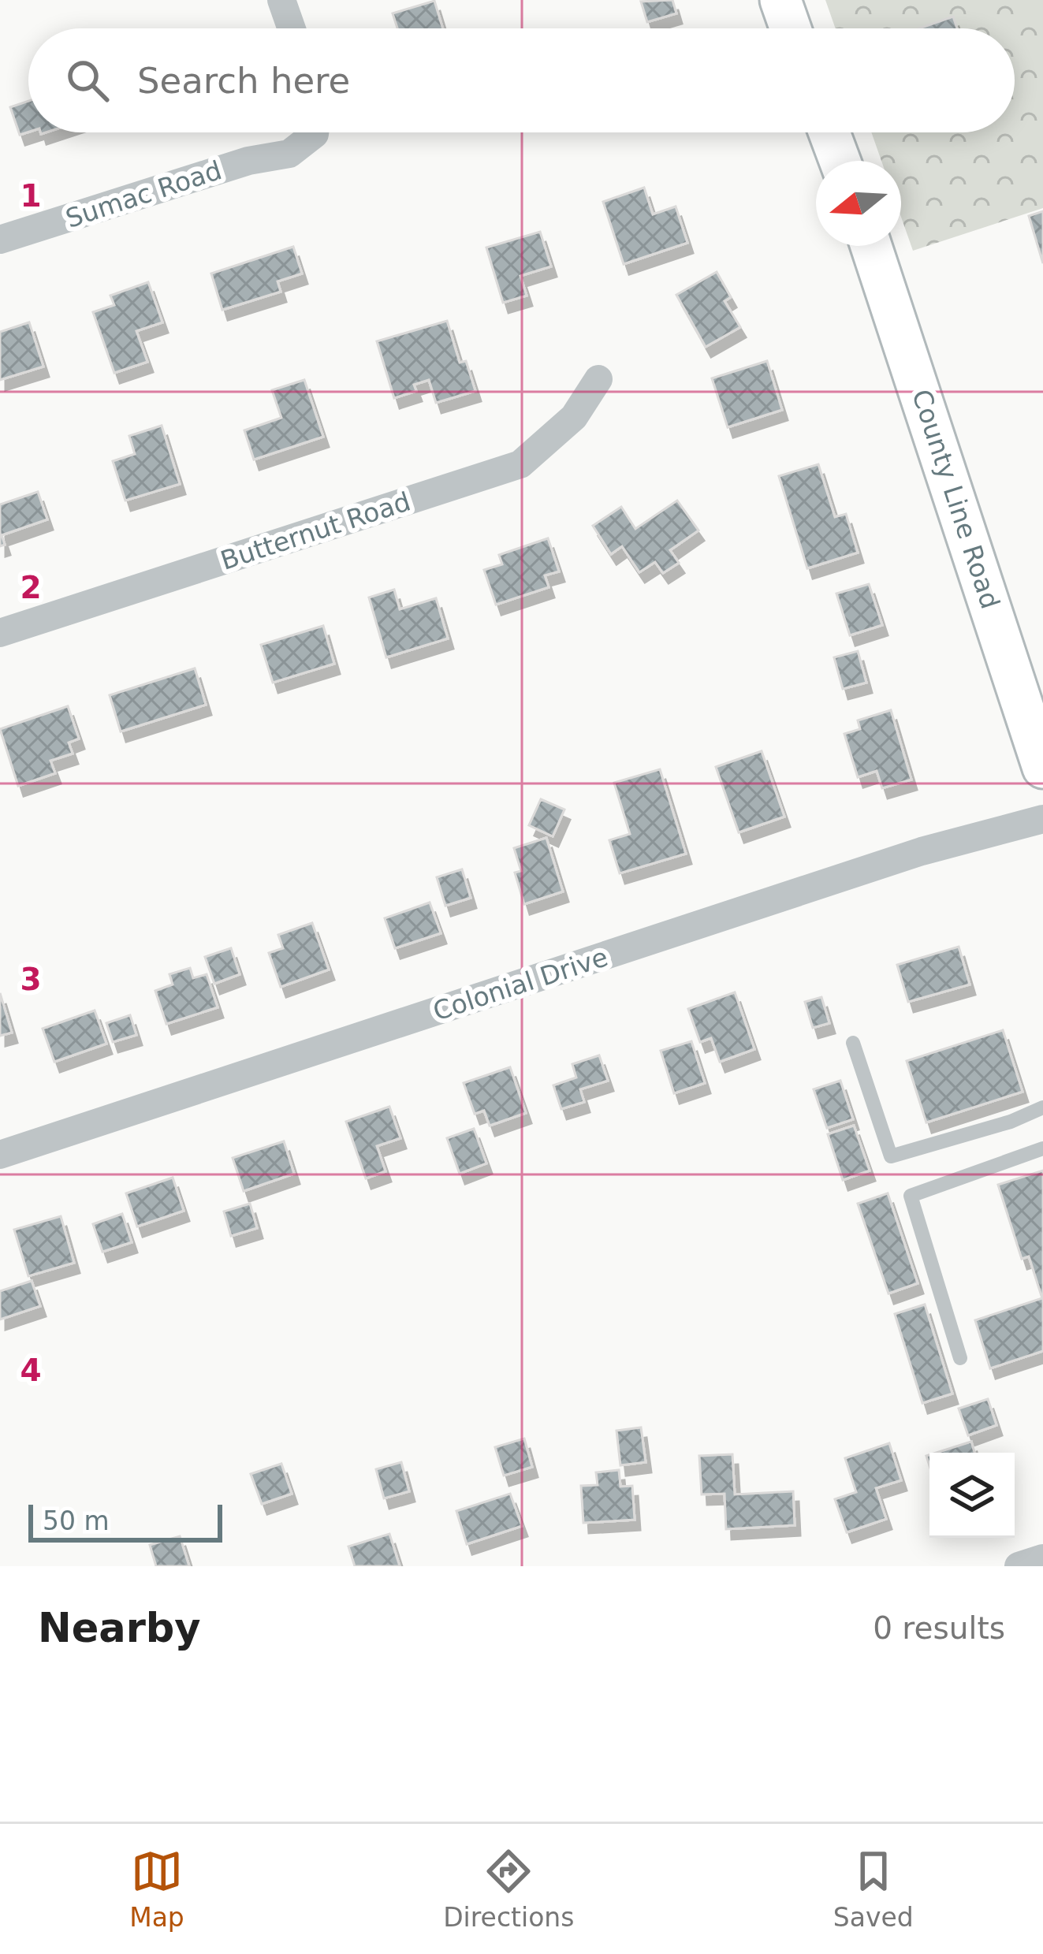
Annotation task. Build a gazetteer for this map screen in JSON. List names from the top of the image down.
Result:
{
  "streets": {
    "main road": ["County Line Road"],
    "street": ["Sumac Road", "Butternut Road", "Colonial Drive"]
  },
  "scale_bar": "50 m",
  "north": "left",
  "page": {
    "search": "Search here",
    "scale": "50 m",
    "heading": ["Nearby", "0 results"],
    "nav": ["Map", "Directions", "Saved"]
  },
  "grid": {
    "rows": [
      "1",
      "2",
      "3",
      "4"
    ]
  }
}
